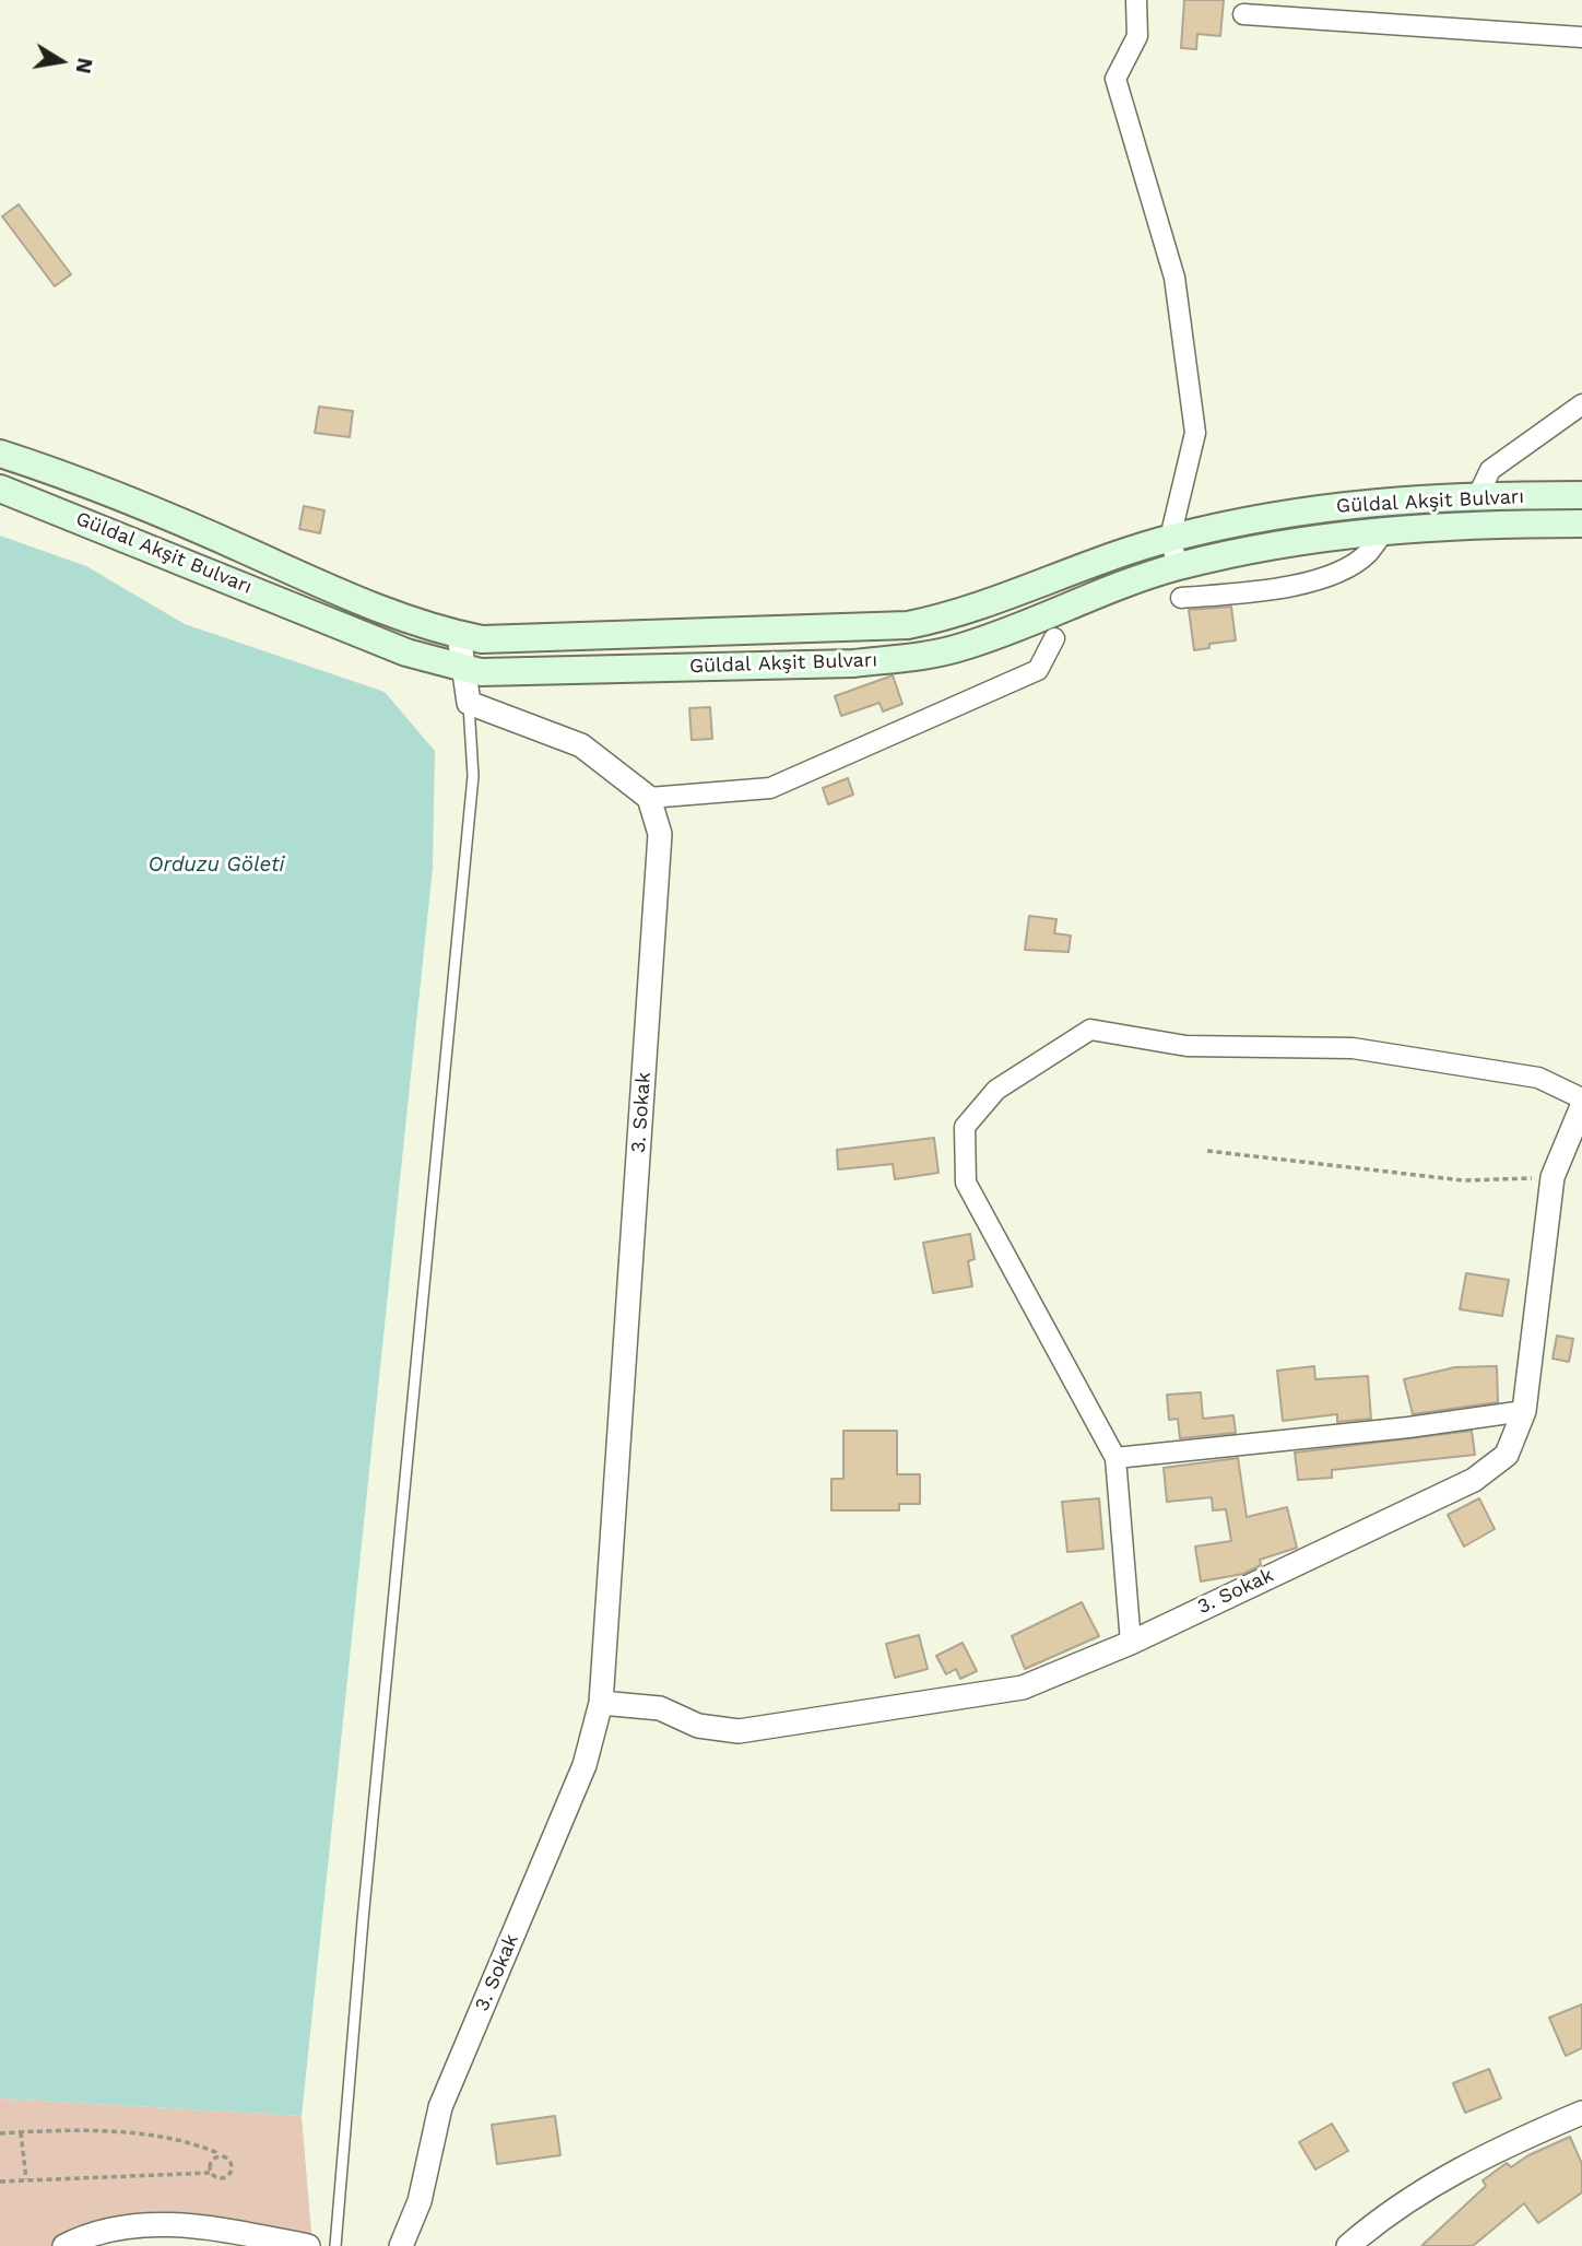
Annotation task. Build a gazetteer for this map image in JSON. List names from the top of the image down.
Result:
{
  "streets": {
    "main road": ["Güldal Akşit Bulvarı"],
    "street": ["3. Sokak"]
  },
  "water": ["Orduzu Göleti"],
  "north": "right"
}
